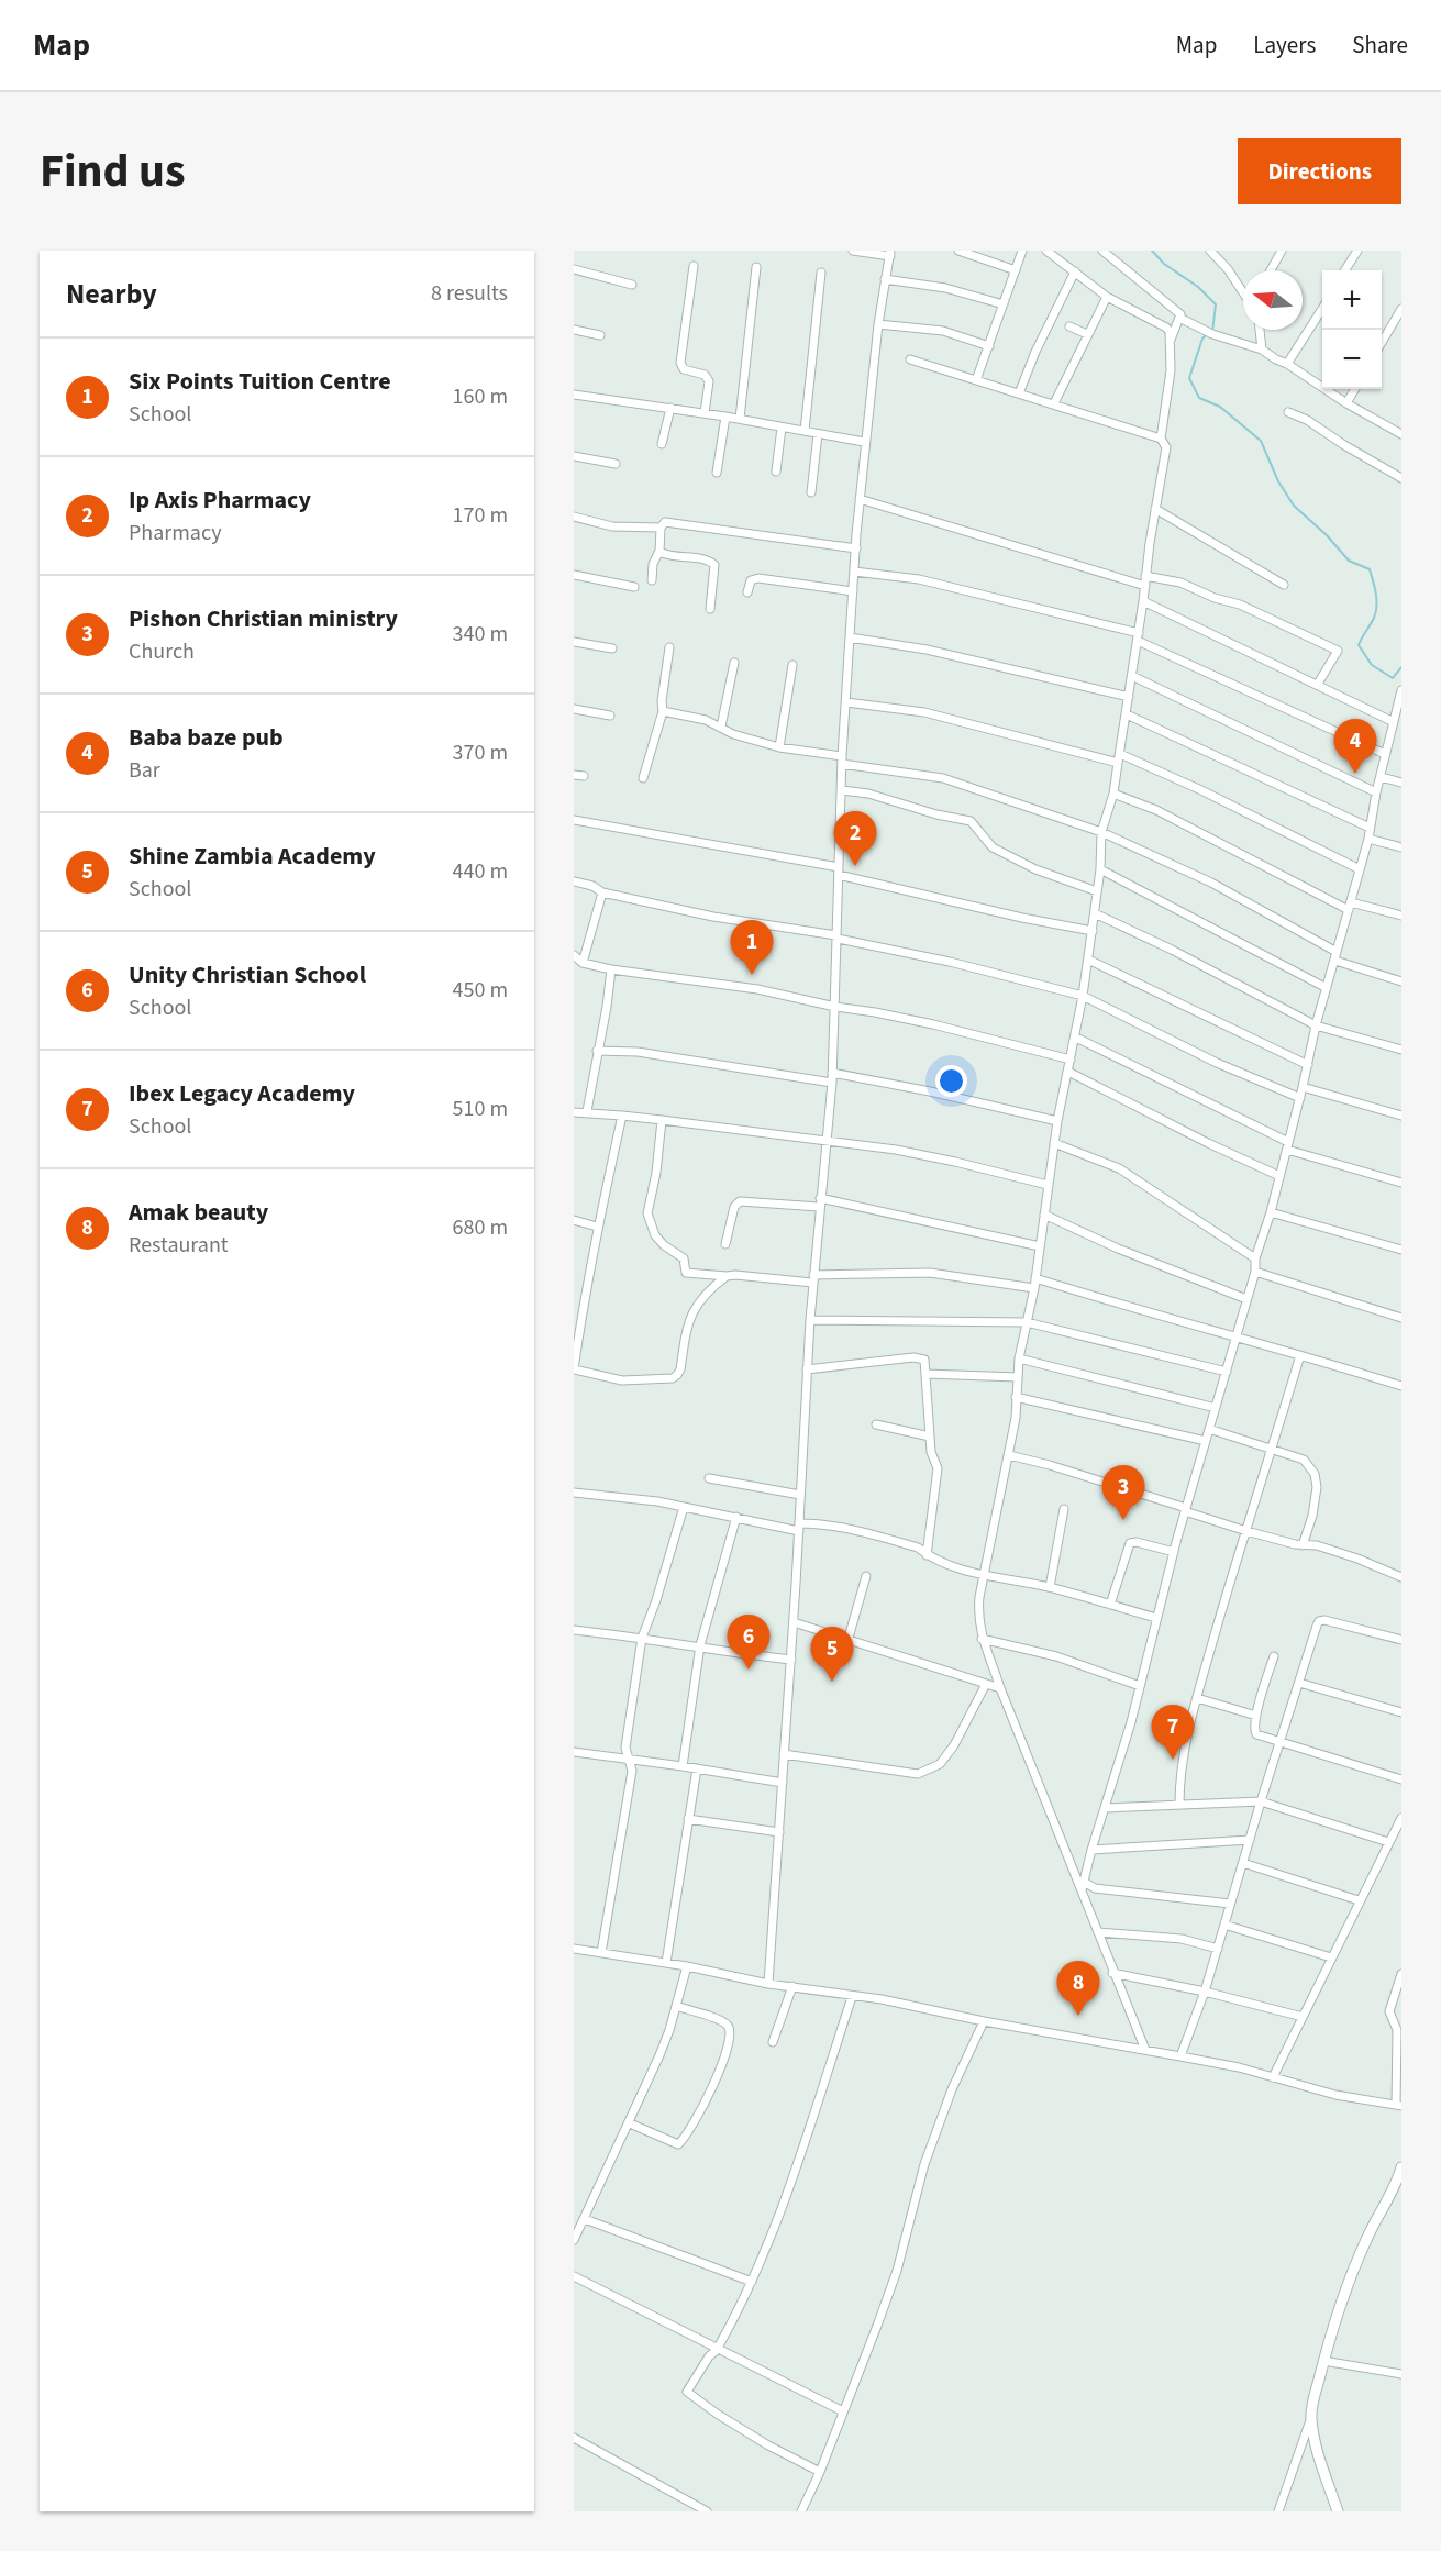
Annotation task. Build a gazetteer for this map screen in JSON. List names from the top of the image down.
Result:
{
  "north": "left",
  "page": {
    "header": "Map",
    "nav": ["Map", "Layers", "Share"],
    "title": "Find us",
    "buttons": "Directions",
    "heading": ["Nearby", "8 results"],
    "map_buttons": ["+", "−"],
    "list": [
      {
        "mark": "1",
        "name": "Six Points Tuition Centre",
        "note": "School",
        "value": "160 m"
      },
      {
        "mark": "2",
        "name": "Ip Axis Pharmacy",
        "note": "Pharmacy",
        "value": "170 m"
      },
      {
        "mark": "3",
        "name": "Pishon Christian ministry",
        "note": "Church",
        "value": "340 m"
      },
      {
        "mark": "4",
        "name": "Baba baze pub",
        "note": "Bar",
        "value": "370 m"
      },
      {
        "mark": "5",
        "name": "Shine Zambia Academy",
        "note": "School",
        "value": "440 m"
      },
      {
        "mark": "6",
        "name": "Unity Christian School",
        "note": "School",
        "value": "450 m"
      },
      {
        "mark": "7",
        "name": "Ibex Legacy Academy",
        "note": "School",
        "value": "510 m"
      },
      {
        "mark": "8",
        "name": "Amak beauty",
        "note": "Restaurant",
        "value": "680 m"
      }
    ],
    "pins": [
      "4",
      "2",
      "1",
      "3",
      "6",
      "5",
      "7",
      "8"
    ]
  }
}
